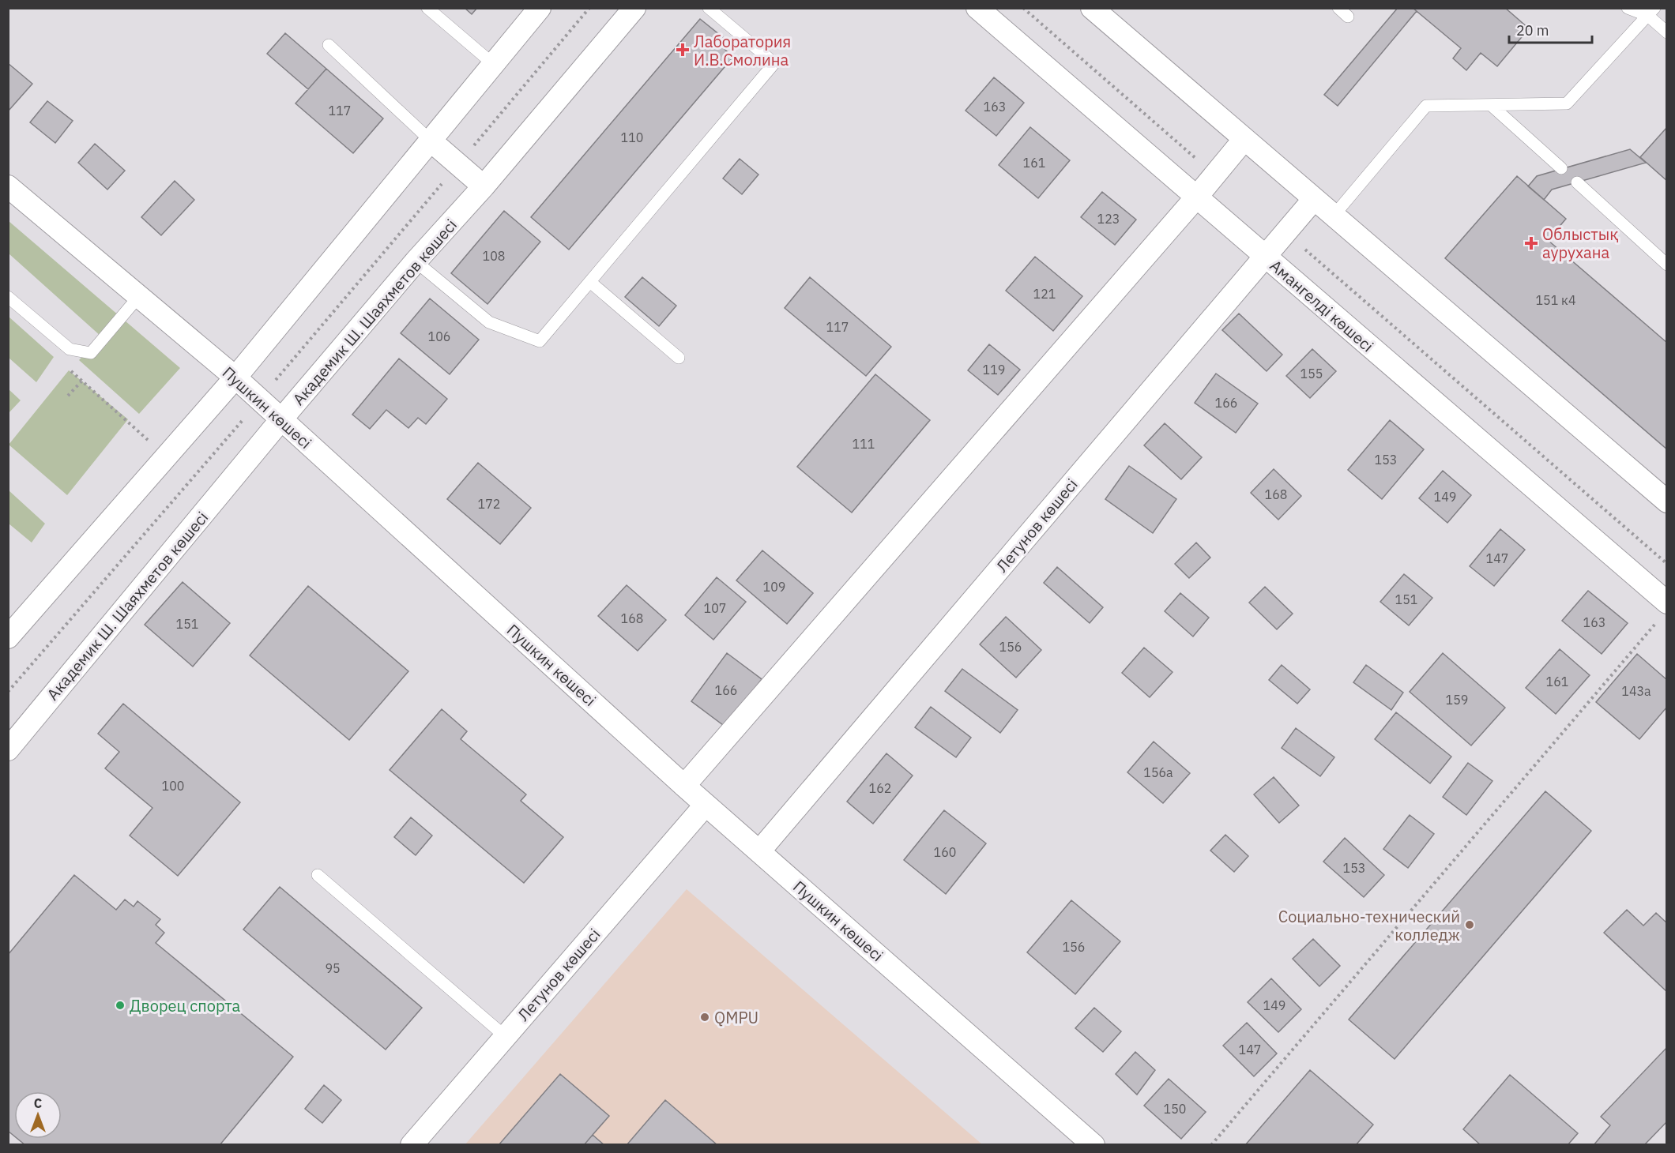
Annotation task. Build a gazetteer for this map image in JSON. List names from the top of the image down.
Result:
{
  "streets": {
    "street": [
      "Амангелді көшесі",
      "Академик Ш. Шаяхметов көшесі",
      "Пушкин көшесі",
      "Летунов көшесі"
    ]
  },
  "crossings": [
    ["Амангелді көшесі", "Летунов көшесі"],
    ["Академик Ш. Шаяхметов көшесі", "Пушкин көшесі"],
    ["Пушкин көшесі", "Летунов көшесі"]
  ],
  "places": {
    "health": ["Лаборатория И.В.Смолина", "Облыстық аурухана"],
    "other": ["Социально-технический колледж", "Дворец спорта", "QMPU"]
  },
  "house_numbers": [
    "163",
    "117",
    "110",
    "161",
    "123",
    "108",
    "121",
    "151 к4",
    "117",
    "106",
    "119",
    "155",
    "166",
    "111",
    "153",
    "168",
    "149",
    "172",
    "147",
    "109",
    "151",
    "107",
    "168",
    "163",
    "151",
    "156",
    "161",
    "166",
    "143а",
    "159",
    "156а",
    "100",
    "162",
    "160",
    "153",
    "156",
    "95",
    "149",
    "147",
    "150"
  ],
  "scale_bar": "20 m",
  "north": "top"
}
